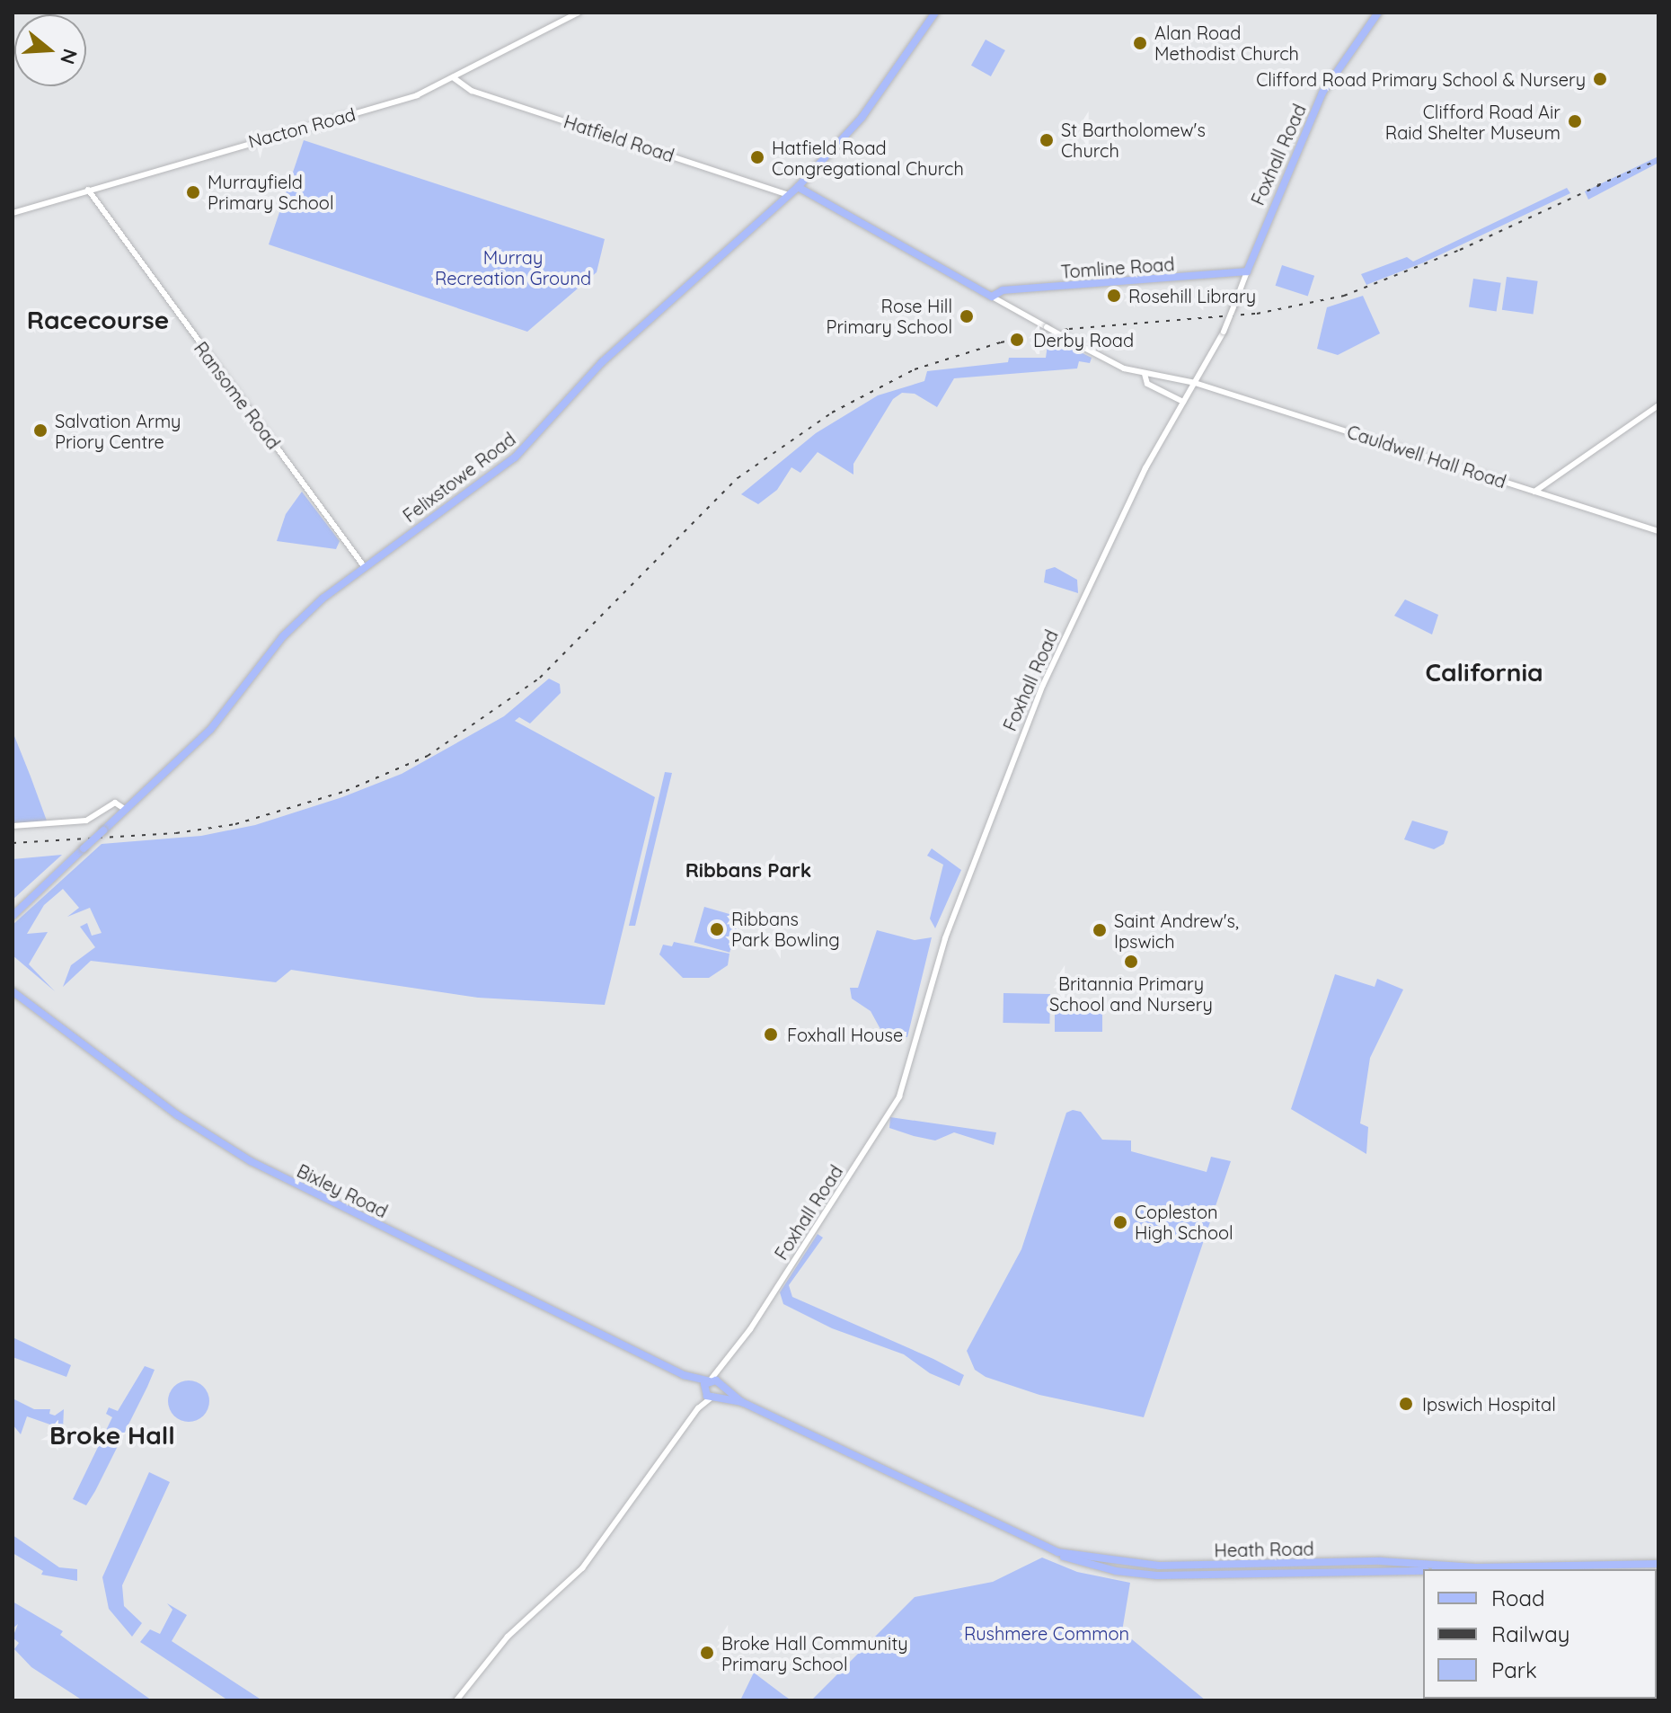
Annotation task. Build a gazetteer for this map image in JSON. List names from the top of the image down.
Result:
{
  "streets": {
    "main road": [
      "Foxhall Road",
      "Tomline Road",
      "Felixstowe Road",
      "Bixley Road",
      "Heath Road"
    ],
    "street": [
      "Nacton Road",
      "Hatfield Road",
      "Ransome Road",
      "Cauldwell Hall Road"
    ]
  },
  "crossings": [
    ["Nacton Road", "Hatfield Road"],
    ["Nacton Road", "Ransome Road"],
    ["Hatfield Road", "Felixstowe Road"],
    ["Foxhall Road", "Tomline Road"],
    ["Foxhall Road", "Cauldwell Hall Road"],
    ["Foxhall Road", "Bixley Road"],
    ["Foxhall Road", "Heath Road"],
    ["Ransome Road", "Felixstowe Road"],
    ["Bixley Road", "Heath Road"]
  ],
  "districts": [
    "Racecourse",
    "California",
    "Ribbans Park",
    "Broke Hall"
  ],
  "parks": ["Murray Recreation Ground", "Rushmere Common"],
  "places": [
    "Alan Road Methodist Church",
    "Clifford Road Primary School & Nursery",
    "Clifford Road Air Raid Shelter Museum",
    "St Bartholomew's Church",
    "Hatfield Road Congregational Church",
    "Murrayfield Primary School",
    "Rosehill Library",
    "Rose Hill Primary School",
    "Derby Road",
    "Salvation Army Priory Centre",
    "Ribbans Park Bowling",
    "Saint Andrew's, Ipswich",
    "Britannia Primary School and Nursery",
    "Foxhall House",
    "Copleston High School",
    "Ipswich Hospital",
    "Broke Hall Community Primary School"
  ],
  "legend": ["Road", "Railway", "Park"],
  "north": "right"
}
